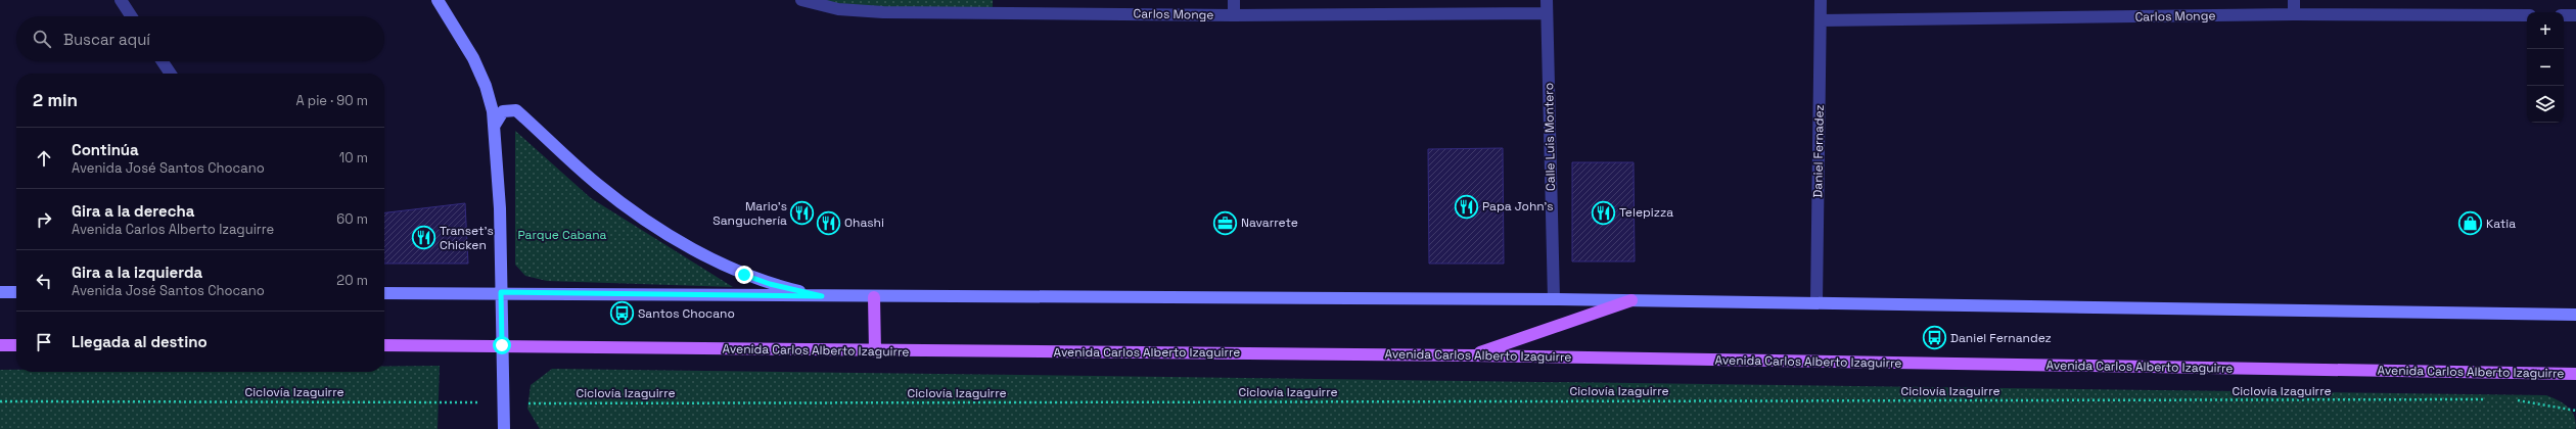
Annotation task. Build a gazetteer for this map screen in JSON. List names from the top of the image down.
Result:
{
  "streets": {
    "main road": ["Avenida Carlos Alberto Izaguirre"],
    "street": ["Carlos Monge", "Calle Luis Montero", "Daniel Fernadez"],
    "path": ["Ciclovía Izaguirre"]
  },
  "crossings": [
    ["Carlos Monge", "Calle Luis Montero"],
    ["Carlos Monge", "Daniel Fernadez"]
  ],
  "parks": ["Parque Cabana"],
  "places": {
    "restaurant": [
      "Papa John's",
      "Telepizza",
      "Mario's Sanguchería",
      "Ohashi",
      "Transet's Chicken"
    ],
    "office": ["Navarrete"],
    "shop": ["Katia"],
    "bus stop": ["Santos Chocano", "Daniel Fernandez"]
  },
  "page": {
    "map_buttons": ["+", "−"],
    "search": "Buscar aquí",
    "heading": ["2 min", "A pie · 90 m"],
    "list": [
      ["Continúa", "Avenida José Santos Chocano", "10 m"],
      ["Gira a la derecha", "Avenida Carlos Alberto Izaguirre", "60 m"],
      ["Gira a la izquierda", "Avenida José Santos Chocano", "20 m"],
      "Llegada al destino"
    ]
  }
}
